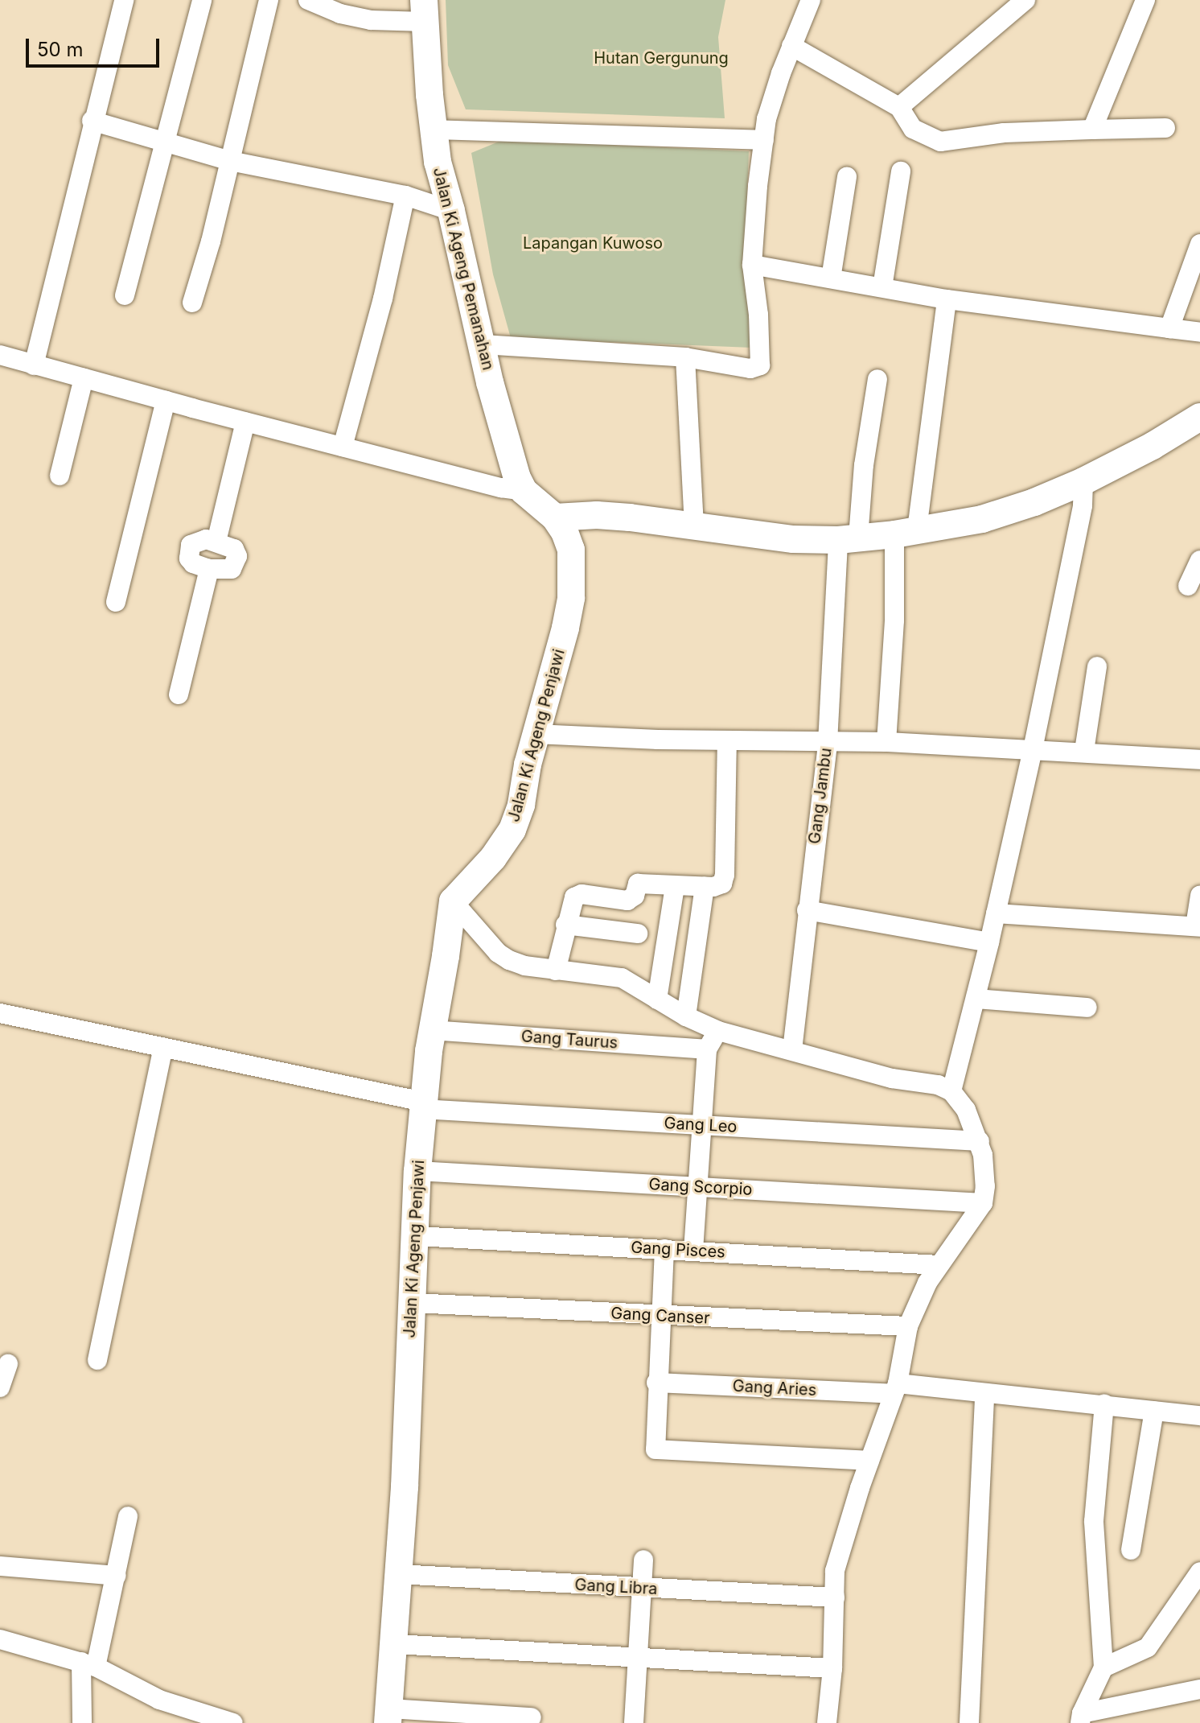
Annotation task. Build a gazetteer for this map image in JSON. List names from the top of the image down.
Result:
{
  "streets": {
    "main road": ["Jalan Ki Ageng Pemanahan", "Jalan Ki Ageng Penjawi"],
    "street": [
      "Gang Jambu",
      "Gang Taurus",
      "Gang Leo",
      "Gang Scorpio",
      "Gang Pisces",
      "Gang Canser",
      "Gang Aries",
      "Gang Libra"
    ]
  },
  "crossings": [
    ["Jalan Ki Ageng Pemanahan", "Jalan Ki Ageng Penjawi"],
    ["Jalan Ki Ageng Penjawi", "Gang Taurus"],
    ["Jalan Ki Ageng Penjawi", "Gang Leo"],
    ["Jalan Ki Ageng Penjawi", "Gang Scorpio"],
    ["Jalan Ki Ageng Penjawi", "Gang Pisces"],
    ["Jalan Ki Ageng Penjawi", "Gang Canser"],
    ["Jalan Ki Ageng Penjawi", "Gang Libra"]
  ],
  "parks": ["Hutan Gergunung", "Lapangan Kuwoso"],
  "scale_bar": "50 m"
}
